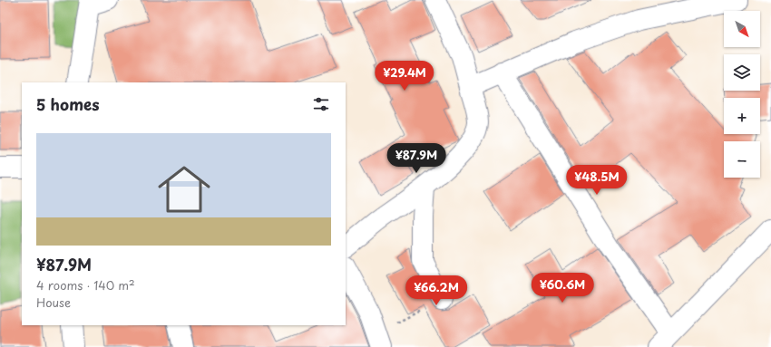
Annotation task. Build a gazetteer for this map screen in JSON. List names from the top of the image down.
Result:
{
  "north": "bottom right",
  "page": {
    "map_buttons": ["+", "−"],
    "price": [
      "¥29.4M",
      "¥87.9M",
      "¥48.5M",
      "¥60.6M",
      "¥66.2M"
    ],
    "heading": "5 homes",
    "list": [
      {
        "name": "¥87.9M",
        "note": "4 rooms · 140 m² · House"
      }
    ]
  }
}
